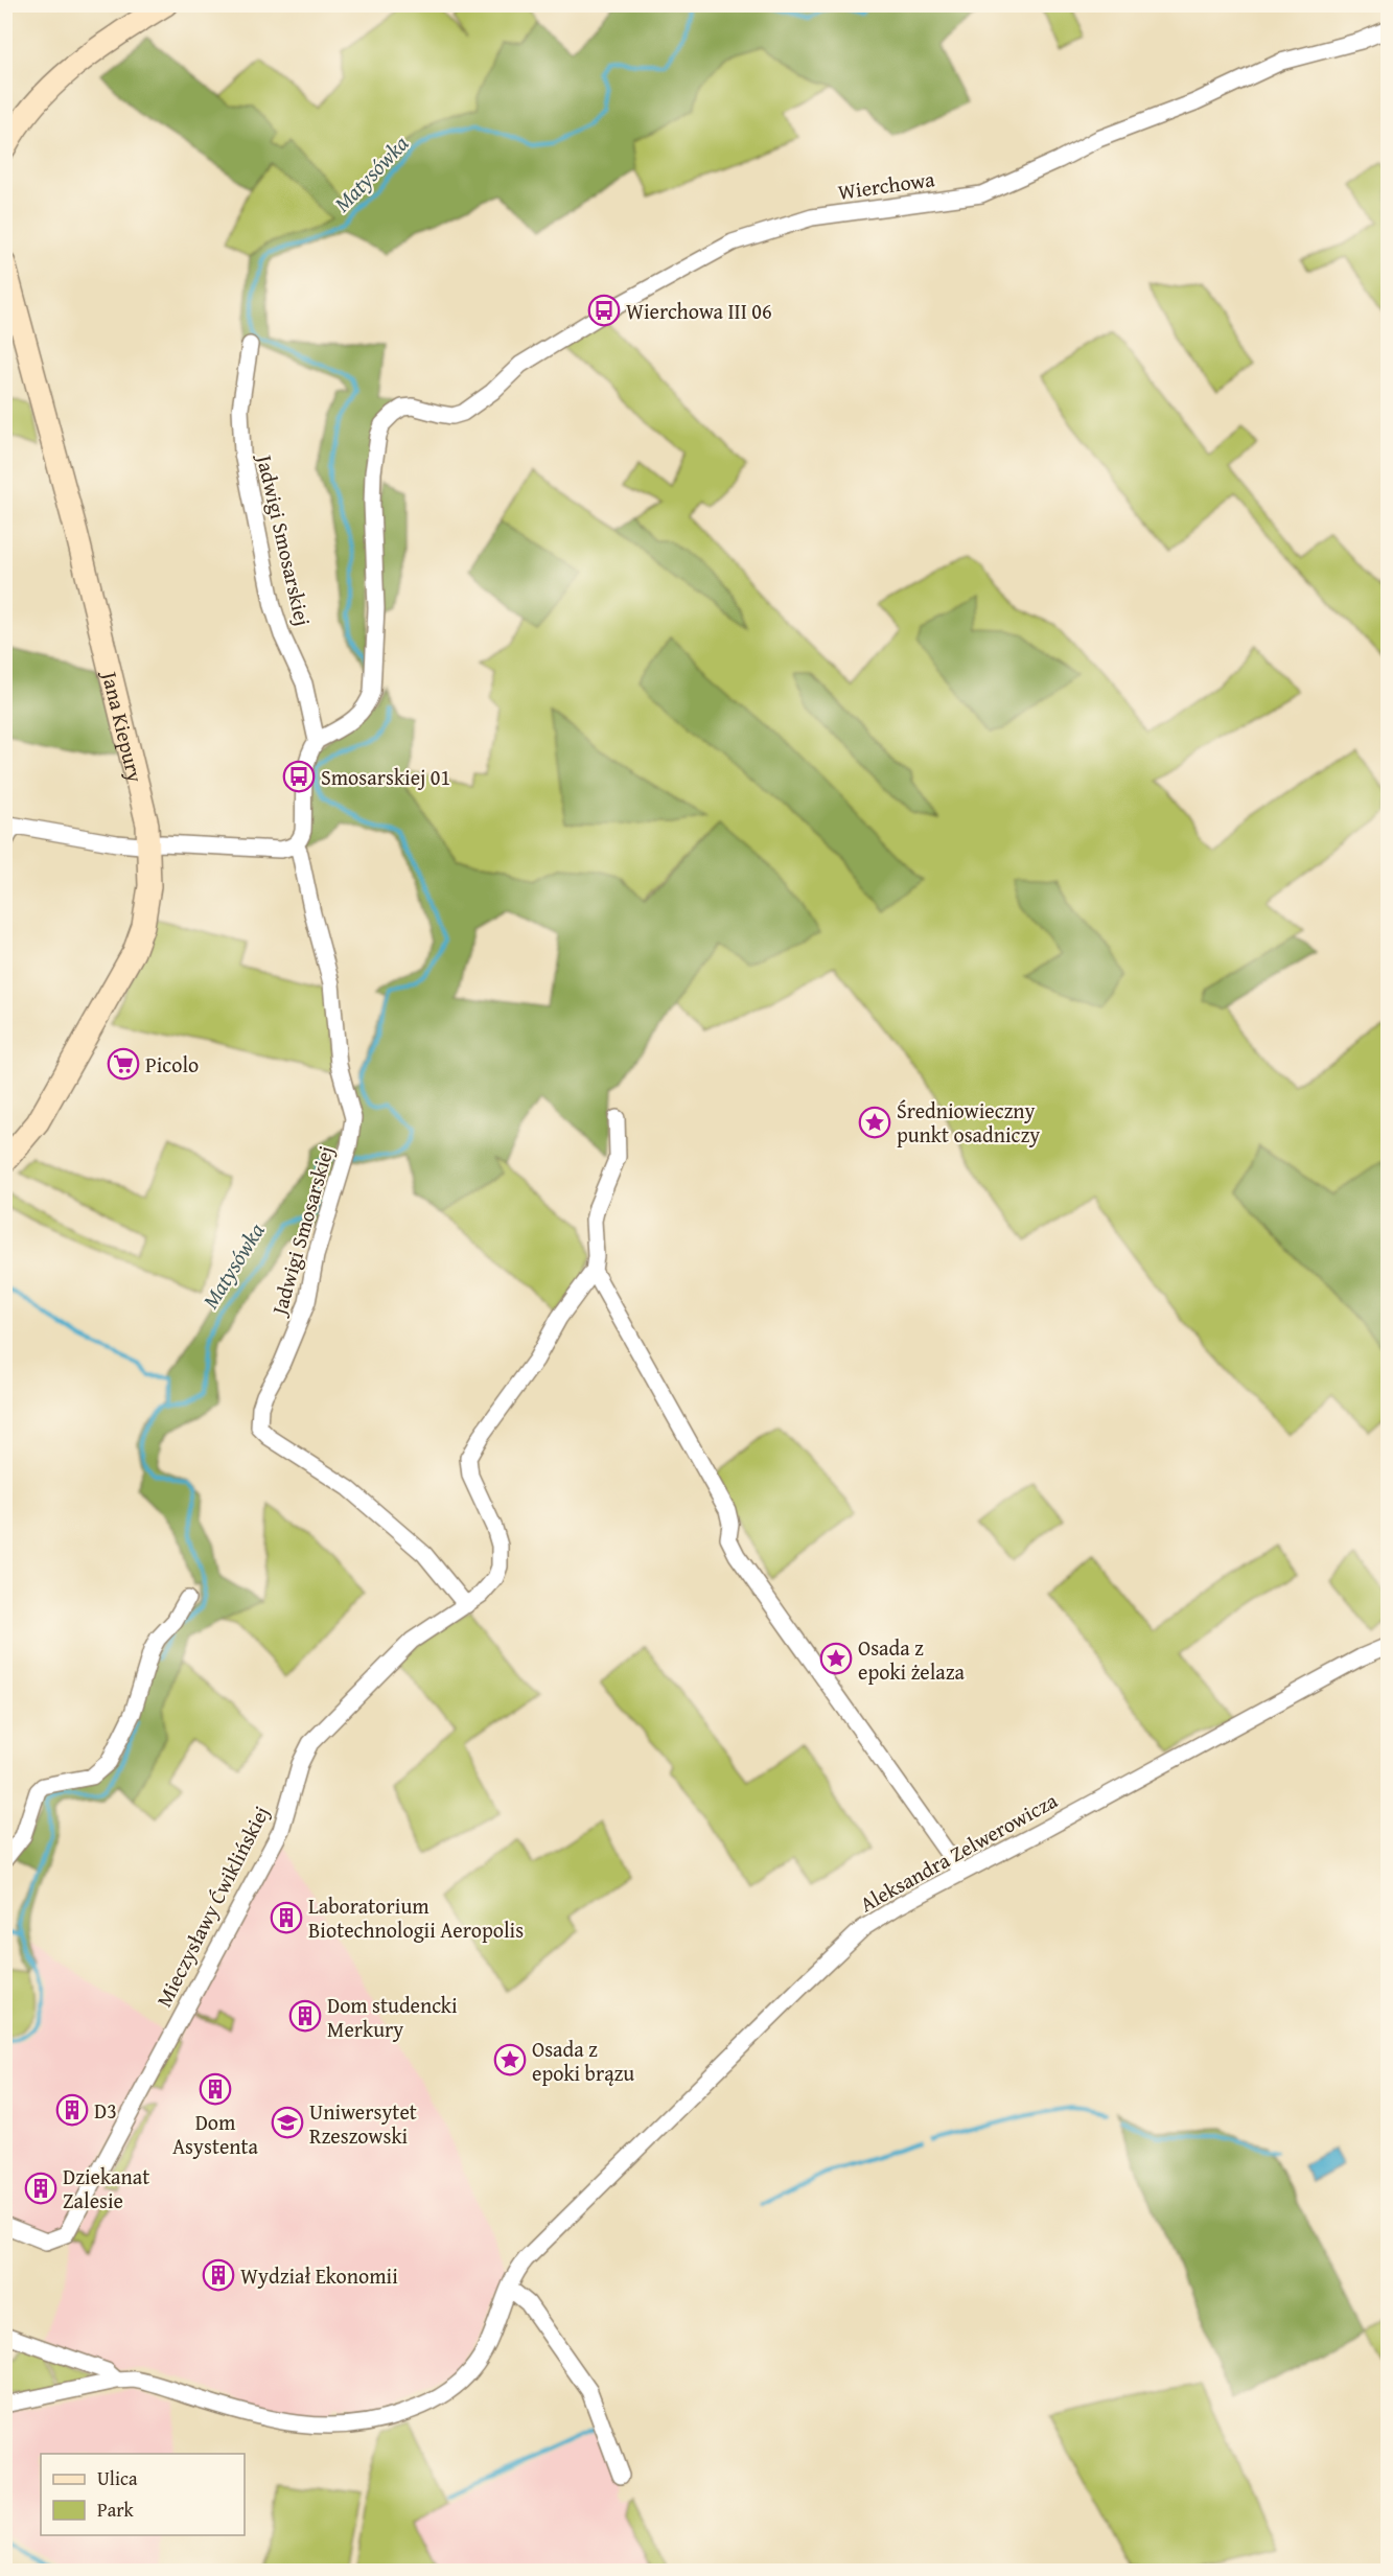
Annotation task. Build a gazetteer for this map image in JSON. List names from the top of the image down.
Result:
{
  "streets": {
    "street": [
      "Wierchowa",
      "Jadwigi Smosarskiej",
      "Jana Kiepury",
      "Aleksandra Zelwerowicza",
      "Mieczysławy Ćwiklińskiej"
    ]
  },
  "crossings": [
    ["Wierchowa", "Jadwigi Smosarskiej"],
    ["Jadwigi Smosarskiej", "Mieczysławy Ćwiklińskiej"]
  ],
  "water": ["Matysówka"],
  "places": {
    "bus stop": ["Wierchowa III 06", "Smosarskiej 01"],
    "supermarket": ["Picolo"],
    "place": ["Średniowieczny punkt osadniczy", "Osada z epoki żelaza", "Osada z epoki brązu"],
    "building": [
      "Laboratorium Biotechnologii Aeropolis",
      "Dom studencki Merkury",
      "Dom Asystenta",
      "D3",
      "Dziekanat Zalesie",
      "Wydział Ekonomii"
    ],
    "school or university": ["Uniwersytet Rzeszowski"]
  },
  "legend": ["Ulica", "Park"]
}
